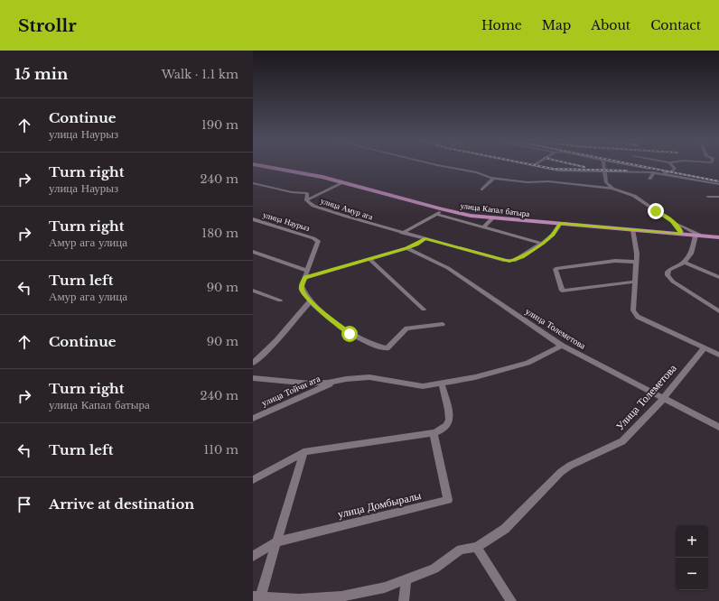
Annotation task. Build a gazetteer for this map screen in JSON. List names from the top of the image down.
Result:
{
  "streets": {
    "main road": ["улица Капал батыра"],
    "street": [
      "улица Амур ага",
      "улица Наурыз",
      "улица Толеметова",
      "улица Тойчи ата",
      "Улица Толеметова",
      "улица Домбыралы"
    ]
  },
  "crossings": [
    ["улица Амур ага", "улица Капал батыра"],
    ["улица Толеметова", "Улица Толеметова"]
  ],
  "page": {
    "header": "Strollr",
    "nav": [
      "Home",
      "Map",
      "About",
      "Contact"
    ],
    "heading": ["15 min", "Walk · 1.1 km"],
    "list": [
      ["Continue", "улица Наурыз", "190 m"],
      ["Turn right", "улица Наурыз", "240 m"],
      ["Turn right", "Амур ага улица", "180 m"],
      ["Turn left", "Амур ага улица", "90 m"],
      ["Continue", "90 m"],
      ["Turn right", "улица Капал батыра", "240 m"],
      ["Turn left", "110 m"],
      "Arrive at destination"
    ],
    "map_buttons": ["+", "−"]
  }
}
